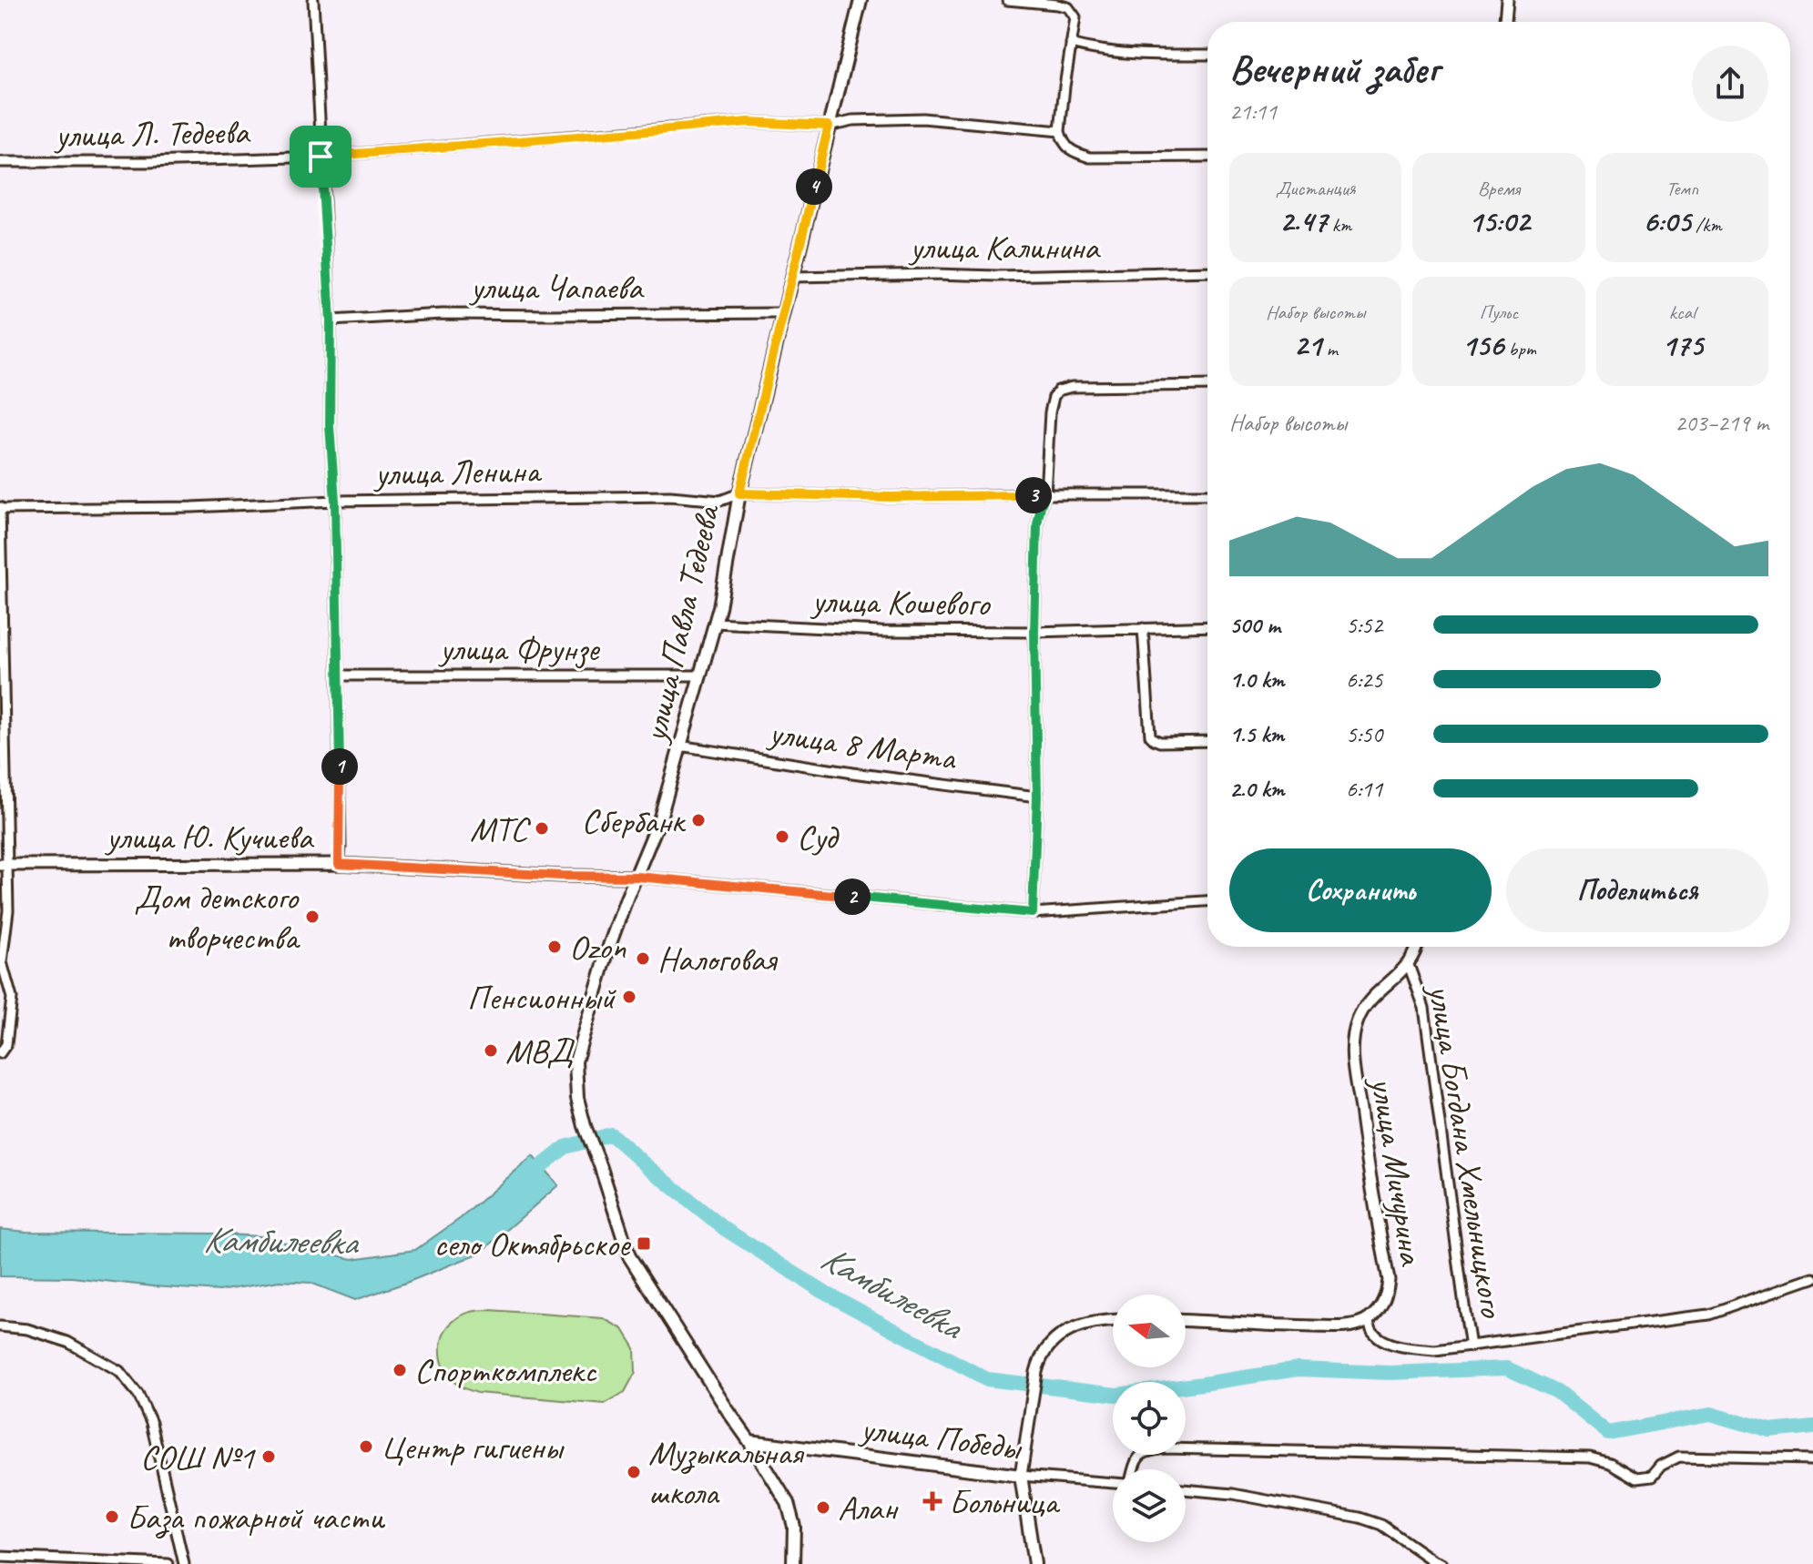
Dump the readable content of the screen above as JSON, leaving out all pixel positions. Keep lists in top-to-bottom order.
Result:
{
  "streets": {
    "main road": ["улица Павла Тедеева", "улица Победы"],
    "street": [
      "улица Л. Тедеева",
      "улица Калинина",
      "улица Чапаева",
      "улица Ленина",
      "улица Кошевого",
      "улица Фрунзе",
      "улица 8 Марта",
      "улица Ю. Кучиева",
      "улица Богдана Хмельницкого",
      "улица Мичурина"
    ]
  },
  "crossings": [
    ["улица Л. Тедеева", "улица Павла Тедеева"],
    ["улица Калинина", "улица Павла Тедеева"],
    ["улица Чапаева", "улица Павла Тедеева"],
    ["улица Ленина", "улица Павла Тедеева"],
    ["улица Кошевого", "улица Павла Тедеева"],
    ["улица Павла Тедеева", "улица Фрунзе"],
    ["улица Павла Тедеева", "улица 8 Марта"],
    ["улица Павла Тедеева", "улица Ю. Кучиева"],
    ["улица Павла Тедеева", "улица Победы"],
    ["улица Богдана Хмельницкого", "улица Мичурина"]
  ],
  "water": ["Камбилеевка"],
  "places": {
    "other": [
      "Сбербанк",
      "МТС",
      "Суд",
      "Дом детского творчества",
      "Ozon",
      "Налоговая",
      "Пенсионный",
      "МВД",
      "Спорткомплекс",
      "Центр гигиены",
      "СОШ №1",
      "Музыкальная школа",
      "Алан",
      "База пожарной части"
    ],
    "transit": ["село Октябрьское"],
    "health": ["Больница"]
  },
  "north": "left",
  "page": {
    "heading": ["Вечерний забег", "21:11"],
    "stats": [
      ["Дистанция", "2.47 km"],
      ["Время", "15:02"],
      ["Темп", "6:05 /km"],
      ["Набор высоты", "21 m"],
      ["Пульс", "156 bpm"],
      ["kcal", "175"]
    ],
    "pins": [
      "4",
      "3",
      "1",
      "2"
    ],
    "chart": ["Набор высоты", "203–219 m"],
    "list": [
      {
        "name": "500 m",
        "note": "5:52"
      },
      {
        "name": "1.0 km",
        "note": "6:25"
      },
      {
        "name": "1.5 km",
        "note": "5:50"
      },
      {
        "name": "2.0 km",
        "note": "6:11"
      }
    ],
    "buttons": ["Сохранить", "Поделиться"]
  }
}
